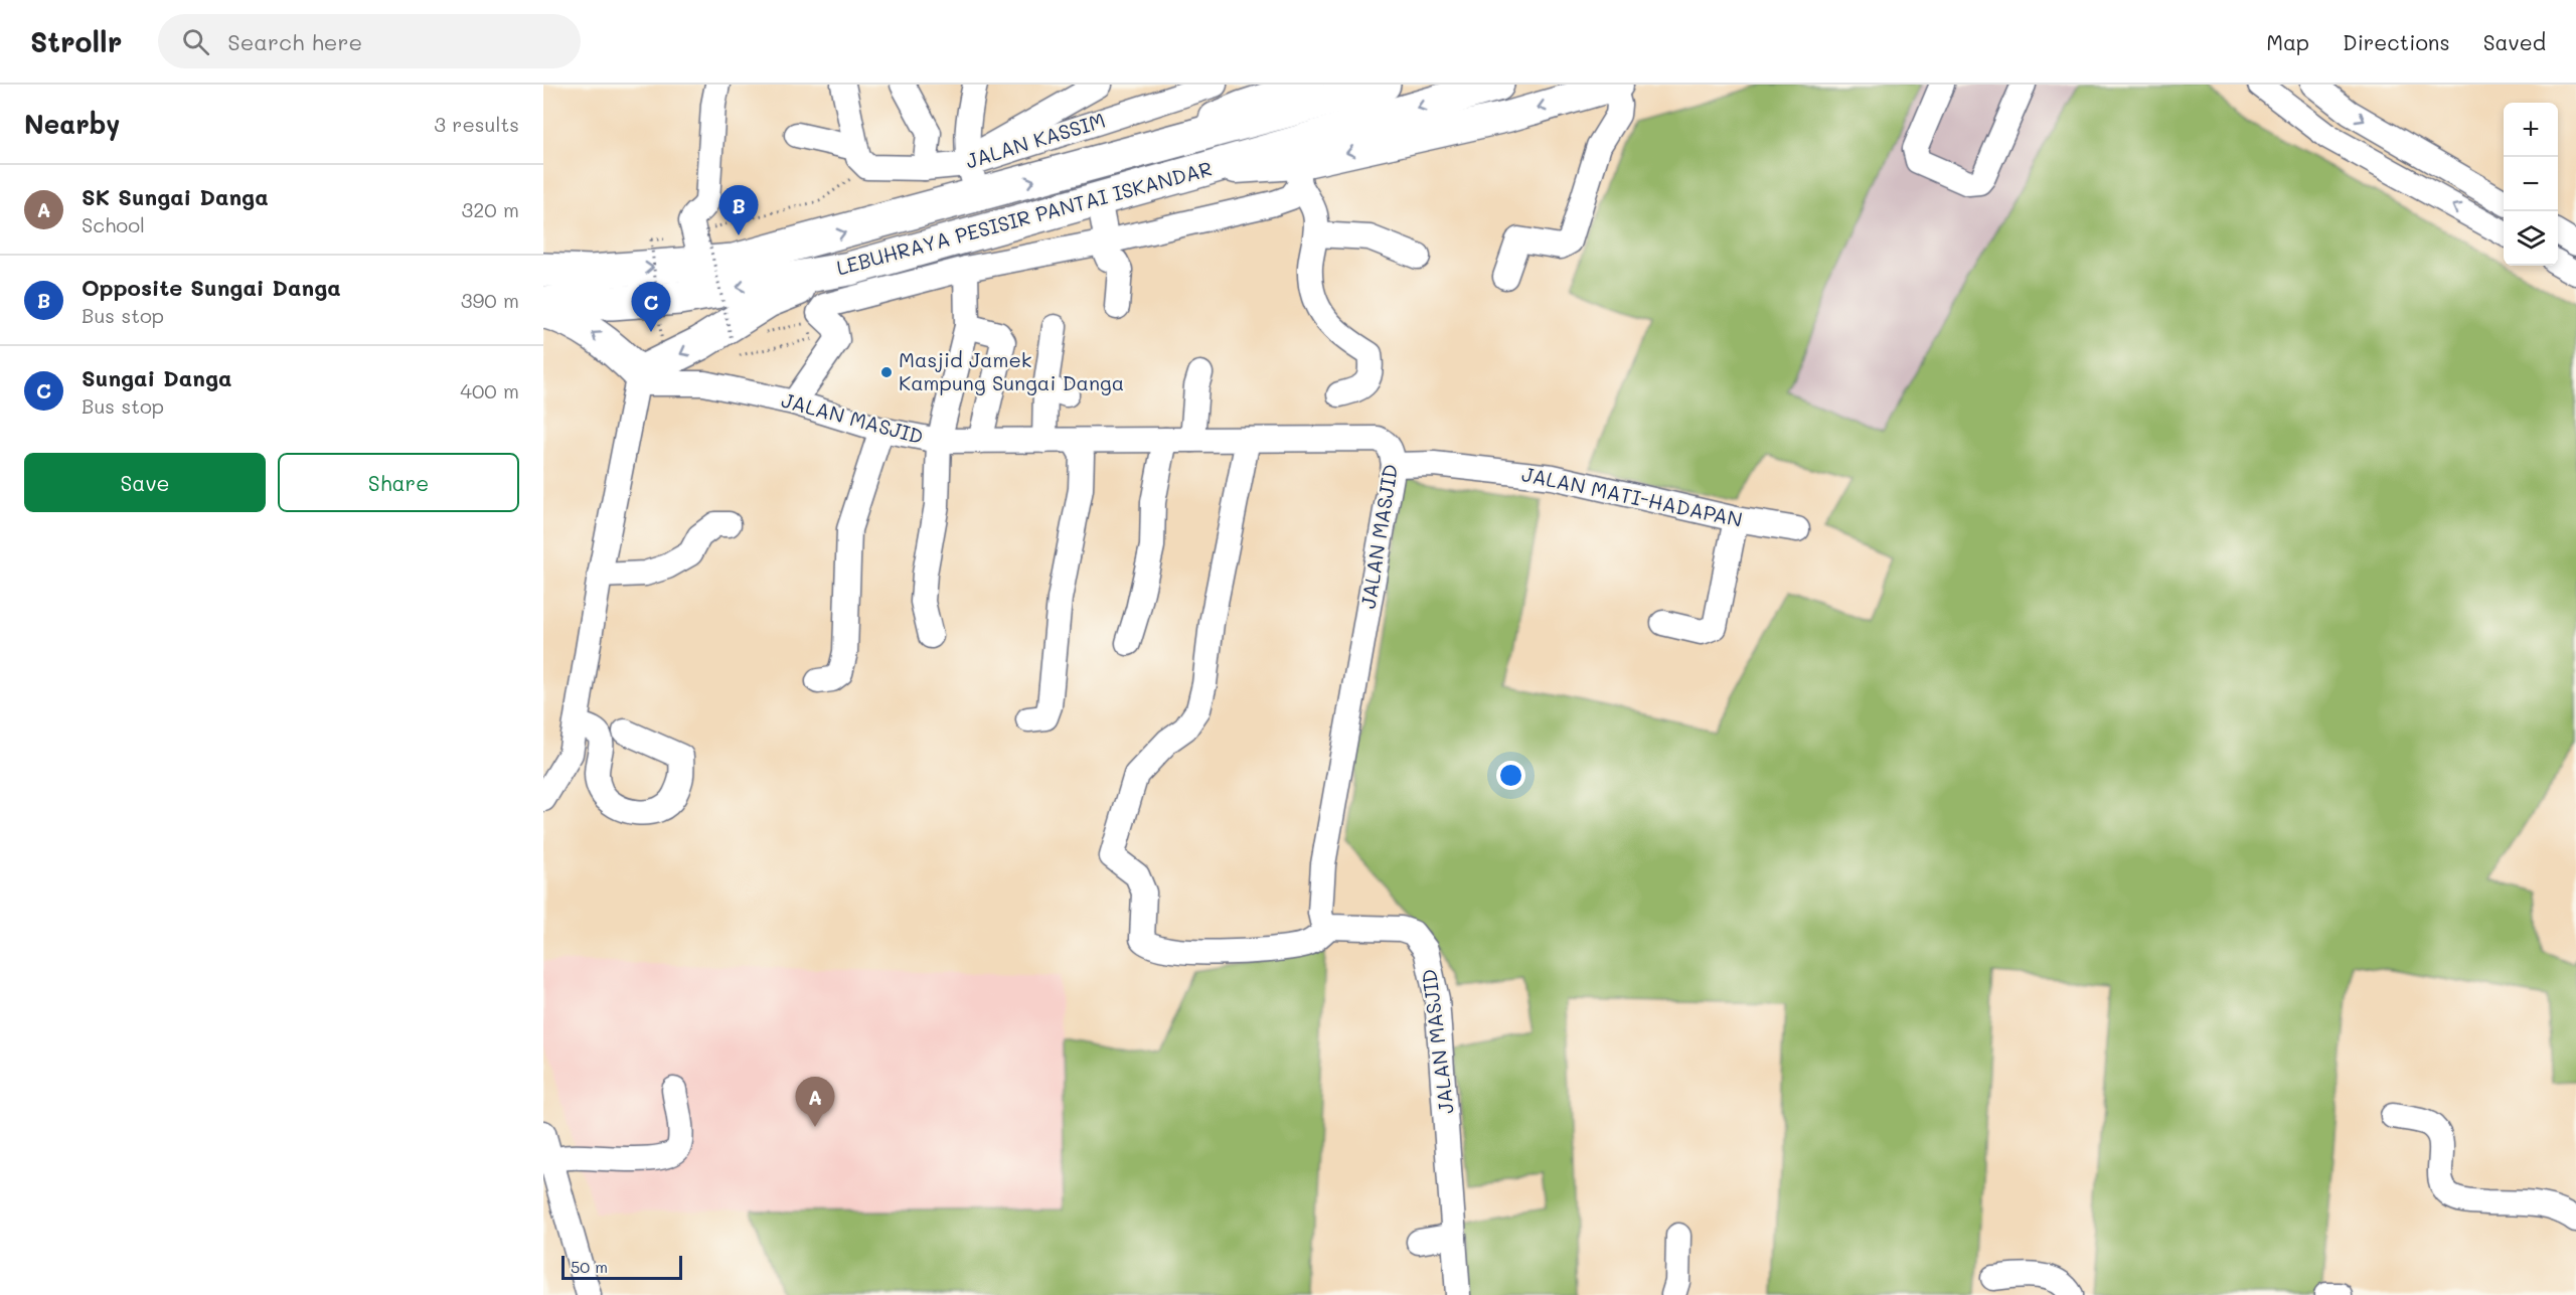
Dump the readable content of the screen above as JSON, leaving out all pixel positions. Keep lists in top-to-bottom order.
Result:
{
  "streets": {
    "highway": ["LEBUHRAYA PESISIR PANTAI ISKANDAR"],
    "street": ["JALAN KASSIM", "JALAN MASJID", "JALAN MATI-HADAPAN"]
  },
  "crossings": [
    ["JALAN MASJID", "JALAN MATI-HADAPAN"]
  ],
  "places": ["Masjid Jamek Kampung Sungai Danga"],
  "scale_bar": "50 m",
  "page": {
    "header": "Strollr",
    "search": "Search here",
    "nav": ["Map", "Directions", "Saved"],
    "heading": ["Nearby", "3 results"],
    "map_buttons": ["+", "−"],
    "list": [
      {
        "mark": "A",
        "name": "SK Sungai Danga",
        "note": "School",
        "value": "320 m"
      },
      {
        "mark": "B",
        "name": "Opposite Sungai Danga",
        "note": "Bus stop",
        "value": "390 m"
      },
      {
        "mark": "C",
        "name": "Sungai Danga",
        "note": "Bus stop",
        "value": "400 m"
      }
    ],
    "pins": ["B", "C", "A"],
    "buttons": ["Save", "Share"],
    "scale": "50 m"
  }
}
